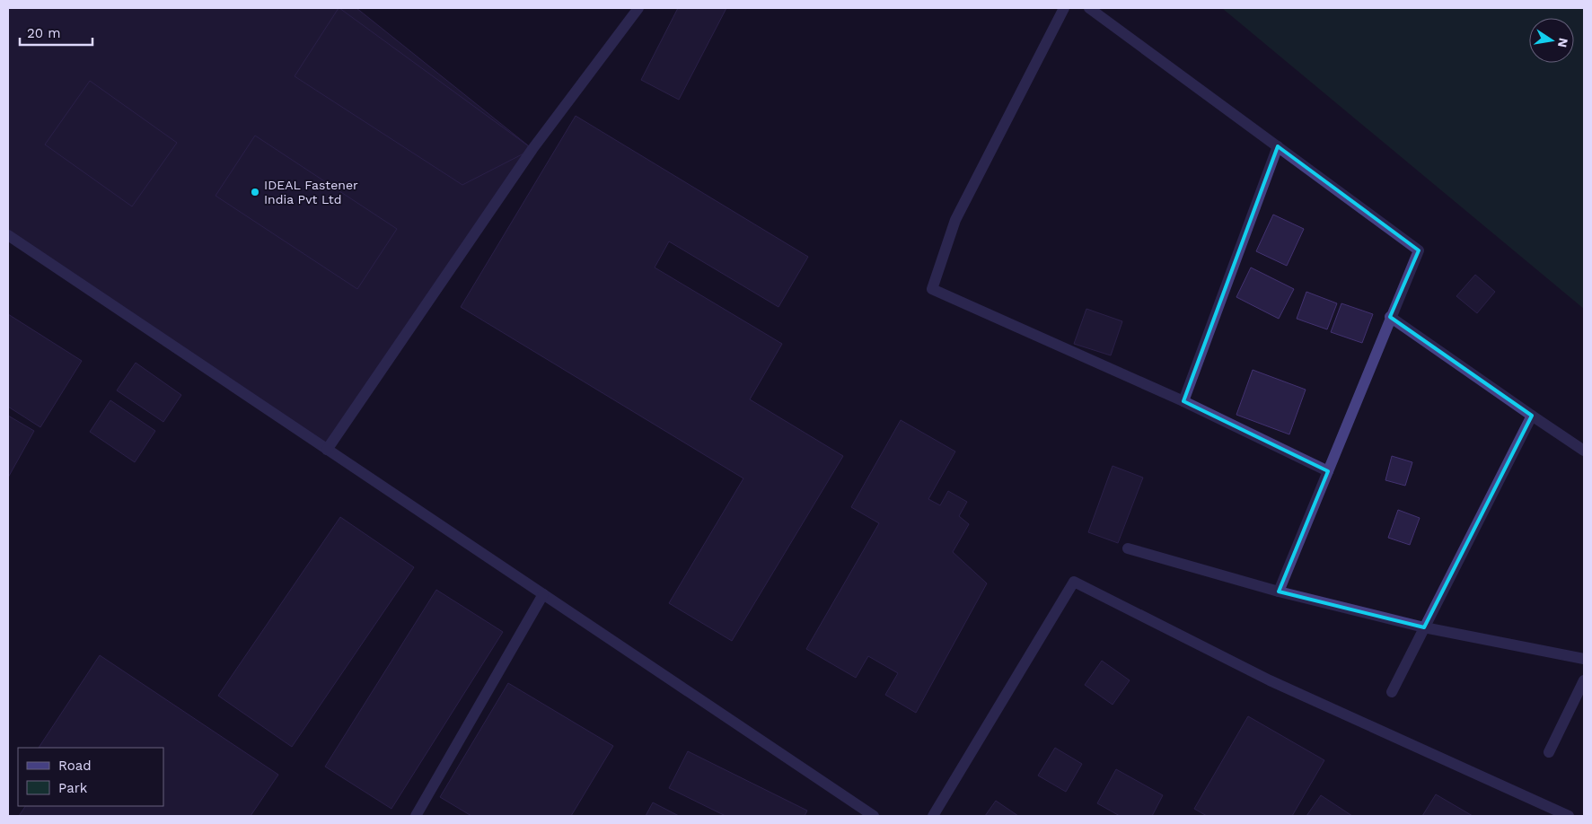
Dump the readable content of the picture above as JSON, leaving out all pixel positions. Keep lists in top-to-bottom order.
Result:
{
  "places": ["IDEAL Fastener India Pvt Ltd"],
  "legend": ["Road", "Park"],
  "scale_bar": "20 m",
  "north": "right"
}
